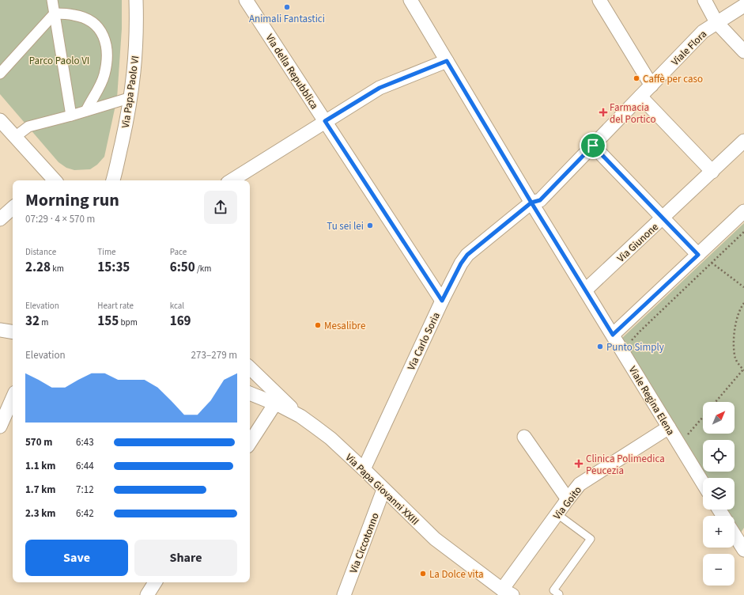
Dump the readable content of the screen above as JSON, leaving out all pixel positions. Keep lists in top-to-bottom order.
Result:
{
  "streets": {
    "street": [
      "Viale Flora",
      "Via della Repubblica",
      "Via Papa Paolo VI",
      "Via Giunone",
      "Via Carlo Soria",
      "Viale Regina Elena",
      "Via Papa Giovanni XXIII",
      "Via Goito",
      "Via Ciccotonno"
    ]
  },
  "crossings": [
    ["Viale Flora", "Via Carlo Soria"],
    ["Viale Flora", "Viale Regina Elena"],
    ["Via della Repubblica", "Via Carlo Soria"],
    ["Via Giunone", "Viale Regina Elena"],
    ["Via Carlo Soria", "Viale Regina Elena"],
    ["Via Carlo Soria", "Via Papa Giovanni XXIII"],
    ["Viale Regina Elena", "Via Goito"],
    ["Via Papa Giovanni XXIII", "Via Goito"],
    ["Via Papa Giovanni XXIII", "Via Ciccotonno"]
  ],
  "parks": ["Parco Paolo VI"],
  "places": {
    "other": [
      "Animali Fantastici",
      "Caffè per caso",
      "Tu sei lei",
      "Mesalibre",
      "Punto Simply",
      "La Dolce vita"
    ],
    "health": ["Farmacia del Portico", "Clinica Polimedica Peucezia"]
  },
  "north": "top right",
  "page": {
    "heading": ["Morning run", "07:29 · 4 × 570 m"],
    "stats": [
      ["Distance", "2.28 km"],
      ["Time", "15:35"],
      ["Pace", "6:50 /km"],
      ["Elevation", "32 m"],
      ["Heart rate", "155 bpm"],
      ["kcal", "169"]
    ],
    "chart": ["Elevation", "273–279 m"],
    "map_buttons": ["+", "−"],
    "list": [
      {
        "name": "570 m",
        "note": "6:43"
      },
      {
        "name": "1.1 km",
        "note": "6:44"
      },
      {
        "name": "1.7 km",
        "note": "7:12"
      },
      {
        "name": "2.3 km",
        "note": "6:42"
      }
    ],
    "buttons": ["Save", "Share"]
  }
}
